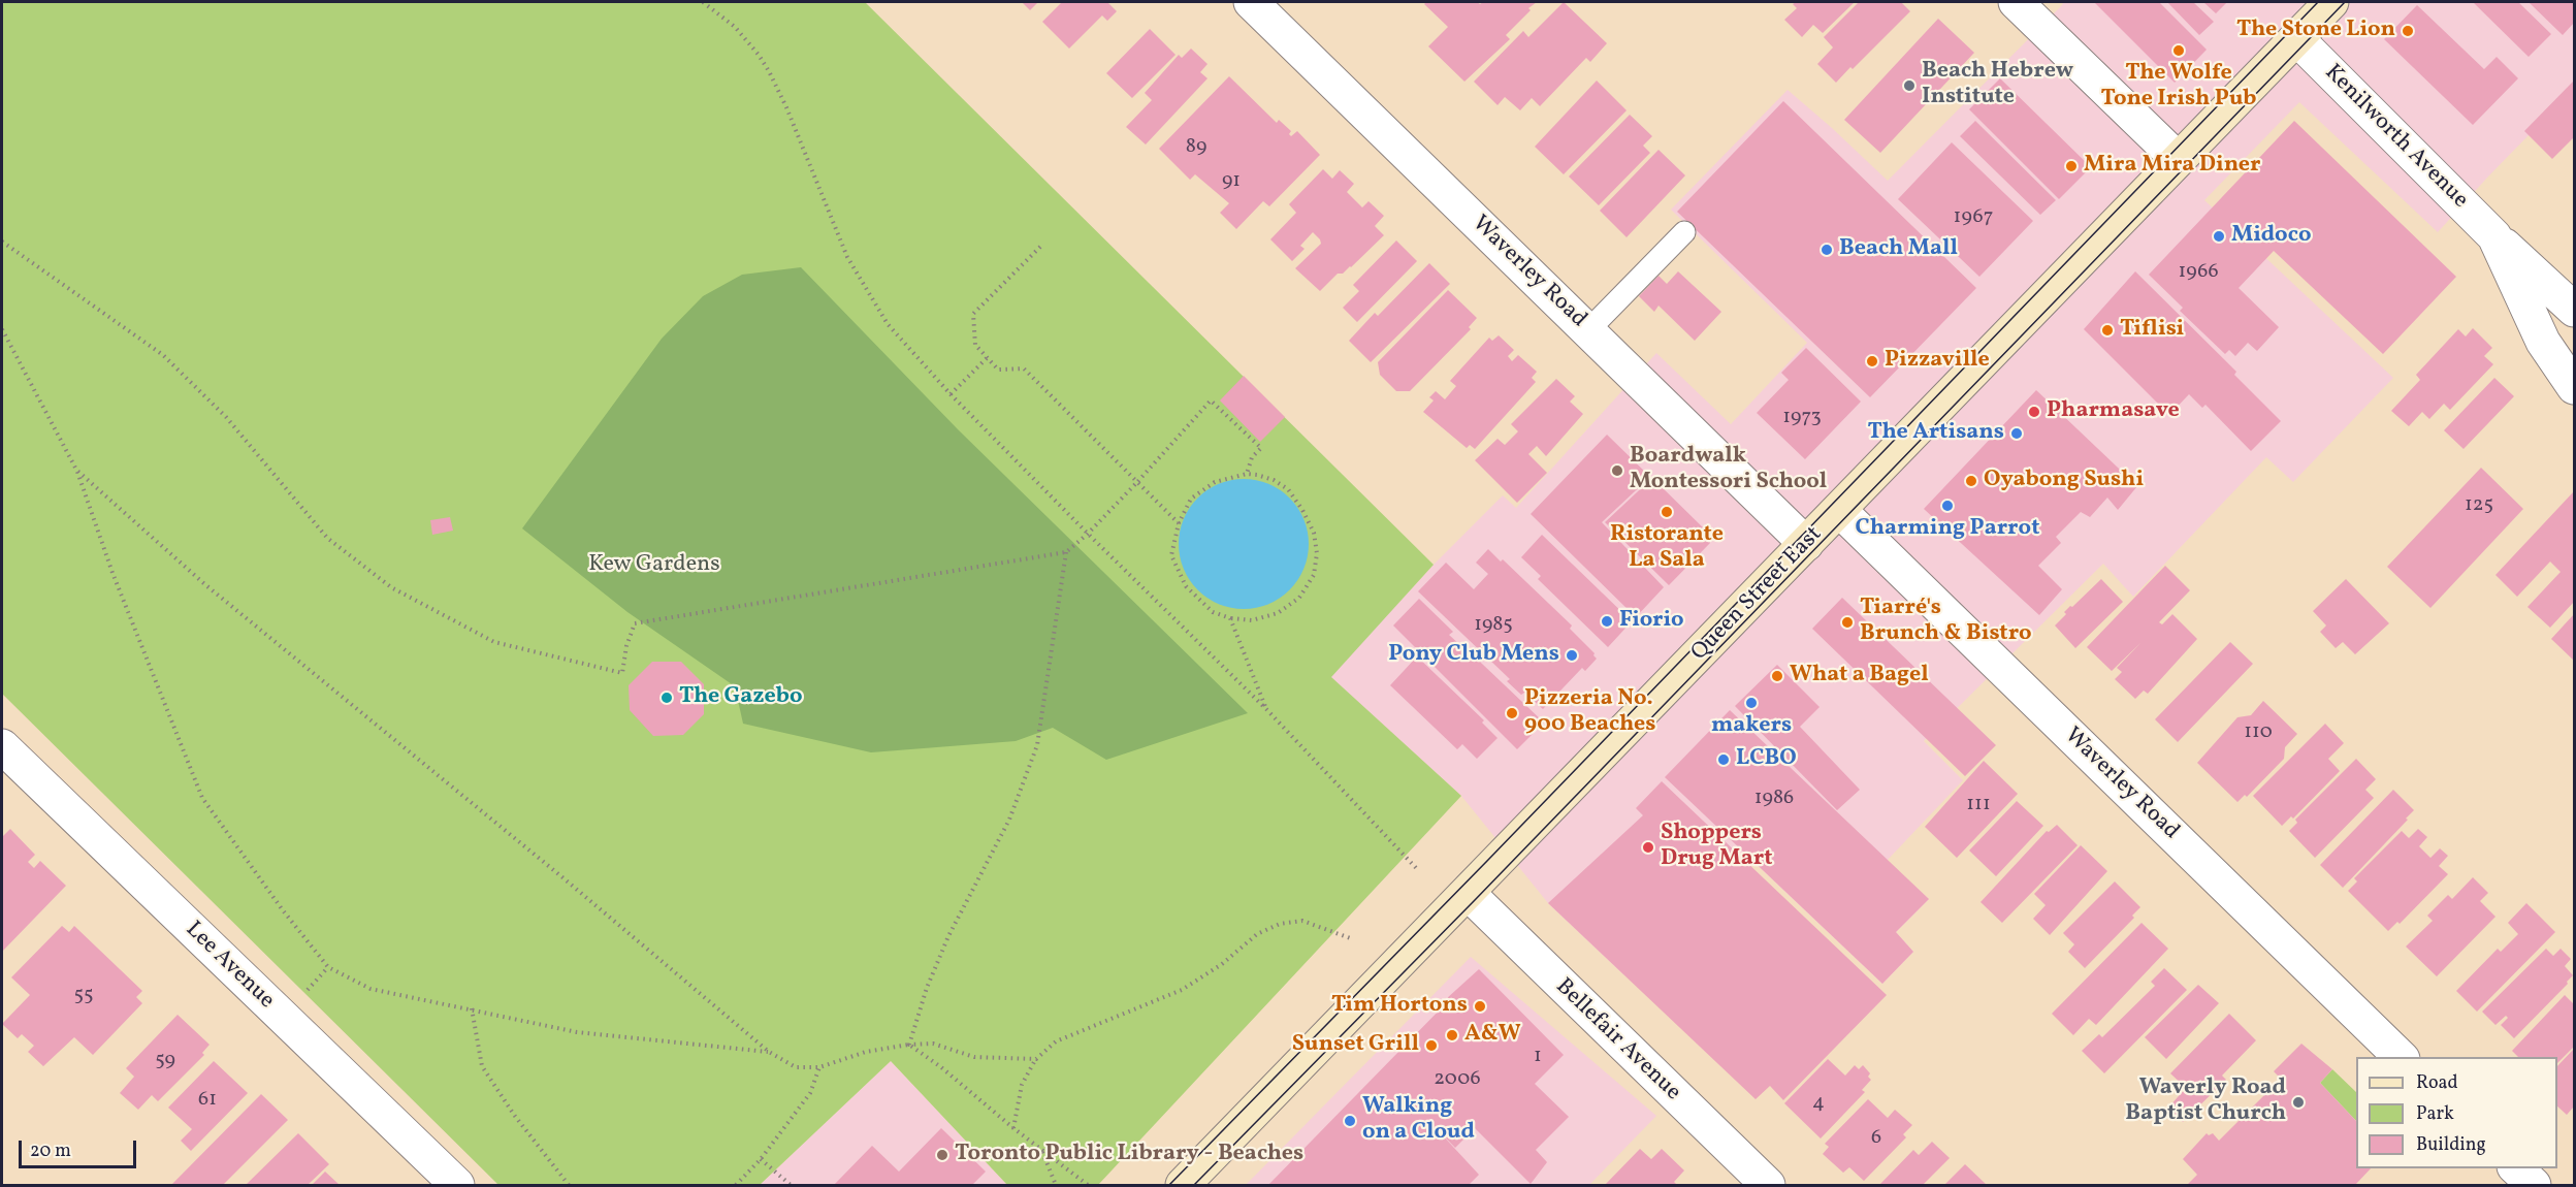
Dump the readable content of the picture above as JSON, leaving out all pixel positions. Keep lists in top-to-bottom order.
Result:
{
  "streets": {
    "main road": ["Queen Street East"],
    "street": [
      "Kenilworth Avenue",
      "Waverley Road",
      "Lee Avenue",
      "Bellefair Avenue"
    ]
  },
  "crossings": [
    ["Kenilworth Avenue", "Queen Street East"],
    ["Waverley Road", "Queen Street East"],
    ["Queen Street East", "Bellefair Avenue"]
  ],
  "parks": ["Kew Gardens"],
  "places": [
    "The Stone Lion",
    "The Wolfe Tone Irish Pub",
    "Beach Hebrew Institute",
    "Mira Mira Diner",
    "Midoco",
    "Beach Mall",
    "Tiflisi",
    "Pizzaville",
    "Pharmasave",
    "The Artisans",
    "Boardwalk Montessori School",
    "Oyabong Sushi",
    "Charming Parrot",
    "Ristorante La Sala",
    "Fiorio",
    "Tiarré's Brunch & Bistro",
    "Pony Club Mens",
    "What a Bagel",
    "The Gazebo",
    "makers",
    "Pizzeria No. 900 Beaches",
    "LCBO",
    "Shoppers Drug Mart",
    "Tim Hortons",
    "A&W",
    "Sunset Grill",
    "Waverly Road Baptist Church",
    "Walking on a Cloud",
    "Toronto Public Library - Beaches"
  ],
  "house_numbers": [
    "89",
    "91",
    "1967",
    "1966",
    "1973",
    "125",
    "1985",
    "110",
    "1986",
    "111",
    "55",
    "1",
    "59",
    "2006",
    "61",
    "4",
    "6"
  ],
  "legend": ["Road", "Park", "Building"],
  "scale_bar": "20 m"
}
